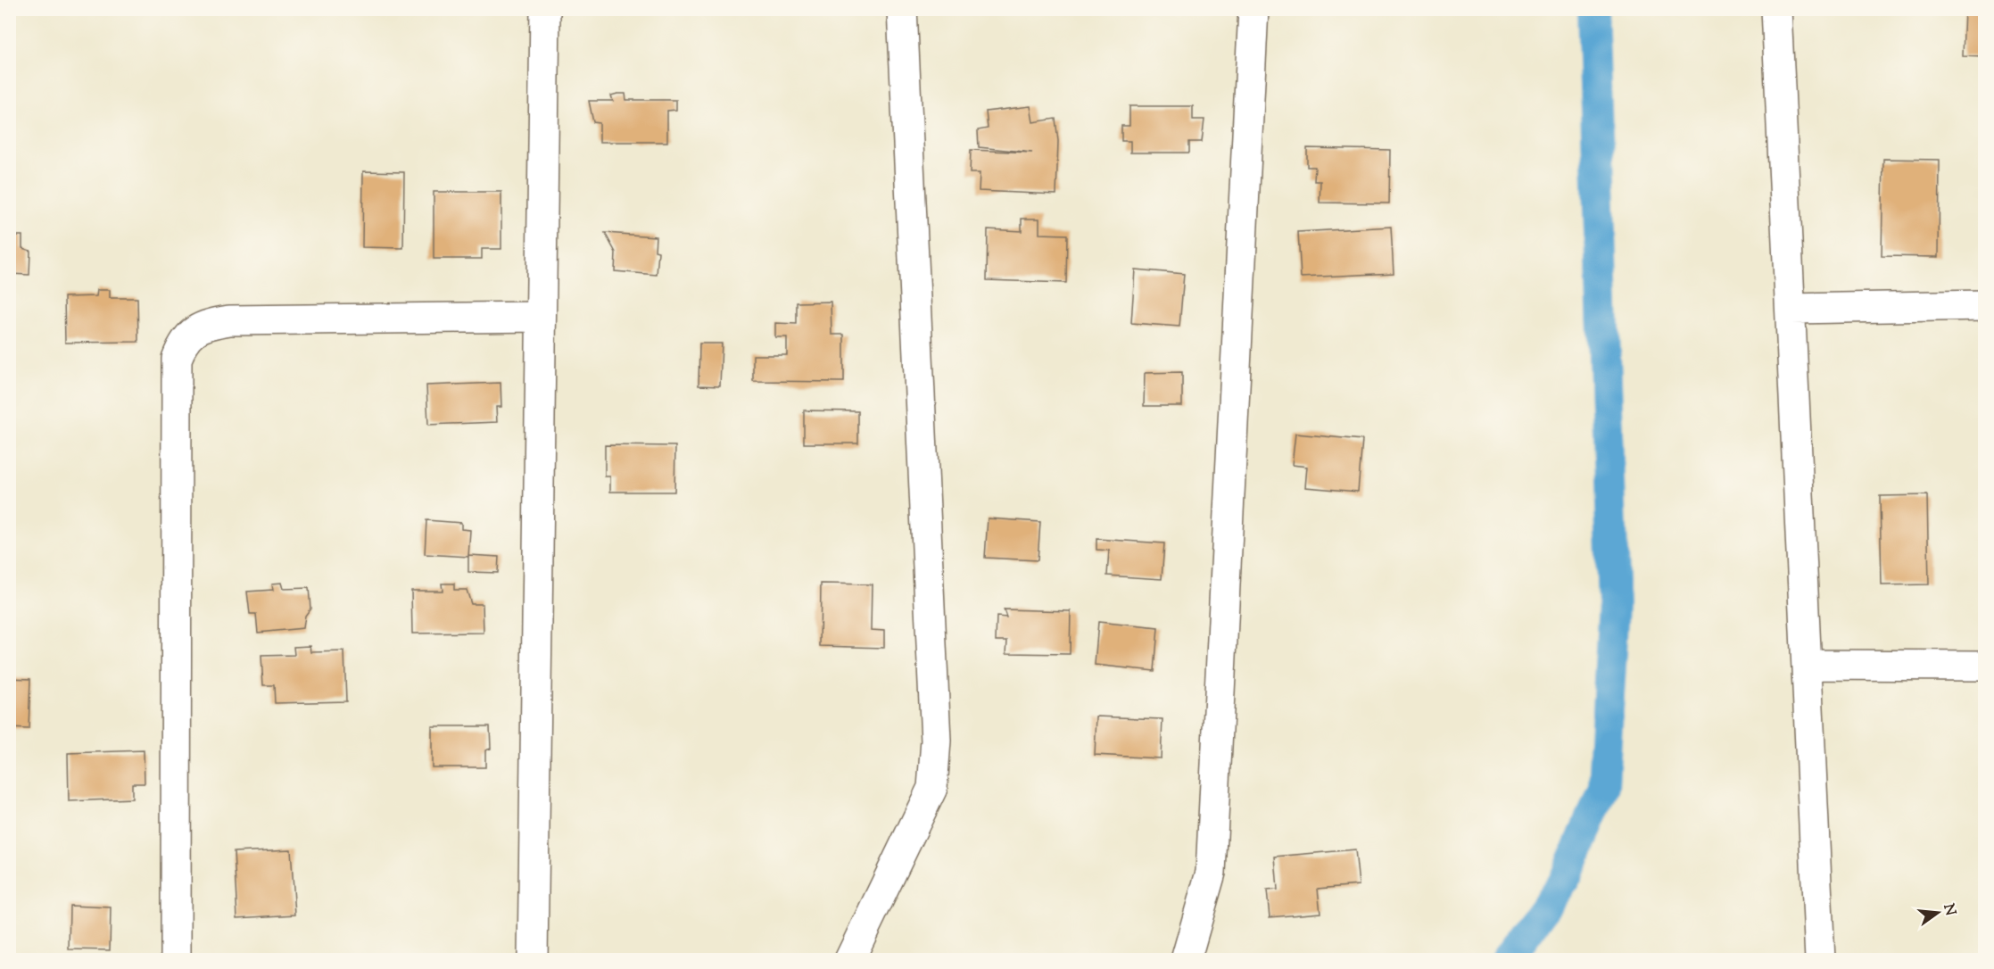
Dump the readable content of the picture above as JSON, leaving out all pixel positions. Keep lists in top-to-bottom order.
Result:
{
  "north": "right"
}
